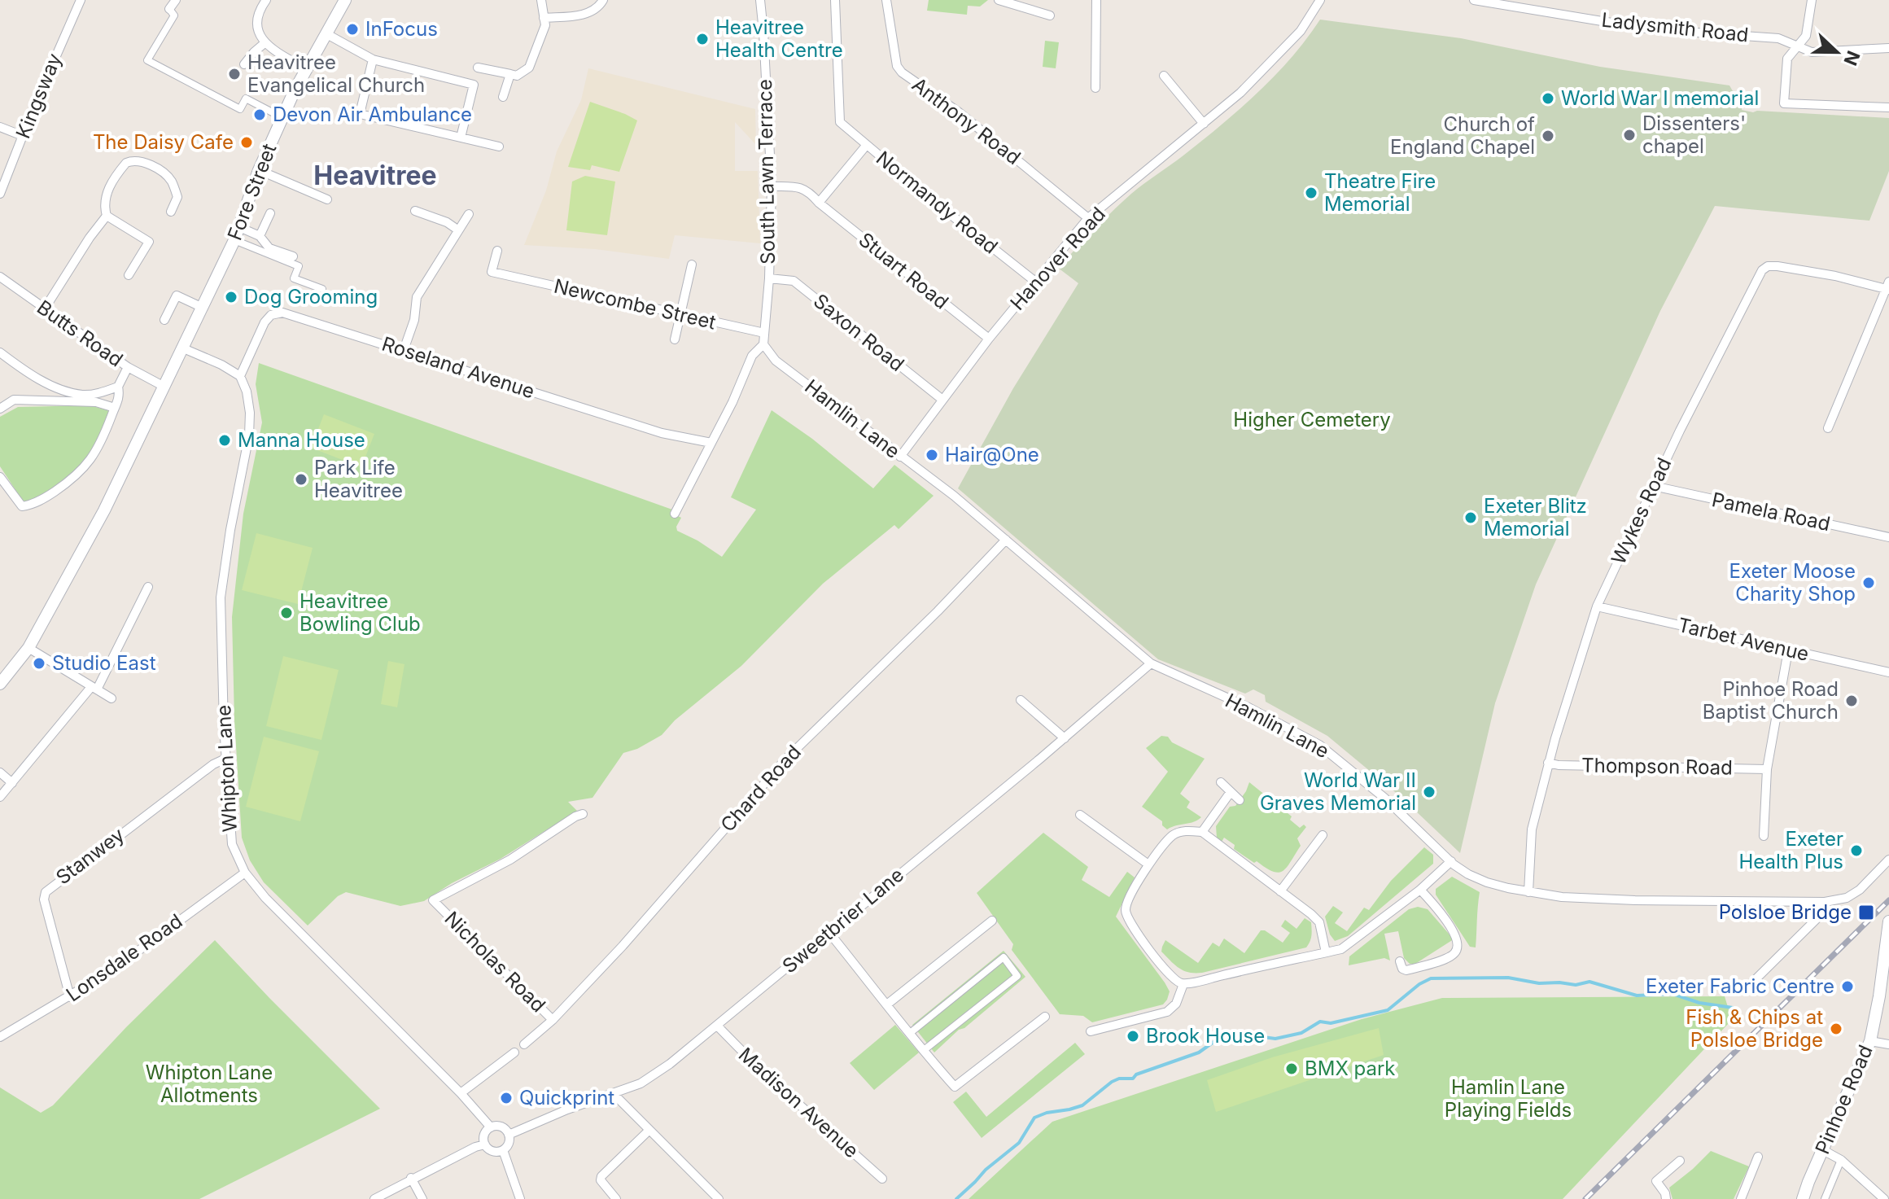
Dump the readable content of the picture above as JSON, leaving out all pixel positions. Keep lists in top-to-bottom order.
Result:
{
  "streets": {
    "main road": ["Fore Street", "Pinhoe Road"],
    "street": [
      "Ladysmith Road",
      "Kingsway",
      "Anthony Road",
      "South Lawn Terrace",
      "Normandy Road",
      "Hanover Road",
      "Stuart Road",
      "Newcombe Street",
      "Saxon Road",
      "Butts Road",
      "Roseland Avenue",
      "Hamlin Lane",
      "Wykes Road",
      "Pamela Road",
      "Tarbet Avenue",
      "Thompson Road",
      "Whipton Lane",
      "Chard Road",
      "Stanwey",
      "Sweetbrier Lane",
      "Lonsdale Road",
      "Nicholas Road",
      "Madison Avenue"
    ]
  },
  "crossings": [
    ["Anthony Road", "Hanover Road"],
    ["South Lawn Terrace", "Stuart Road"],
    ["South Lawn Terrace", "Newcombe Street"],
    ["South Lawn Terrace", "Saxon Road"],
    ["South Lawn Terrace", "Hamlin Lane"],
    ["Fore Street", "Butts Road"],
    ["Normandy Road", "Hanover Road"],
    ["Hanover Road", "Stuart Road"],
    ["Hanover Road", "Saxon Road"],
    ["Hanover Road", "Hamlin Lane"],
    ["Roseland Avenue", "Whipton Lane"],
    ["Hamlin Lane", "Wykes Road"],
    ["Hamlin Lane", "Chard Road"],
    ["Hamlin Lane", "Sweetbrier Lane"],
    ["Wykes Road", "Pamela Road"],
    ["Wykes Road", "Tarbet Avenue"],
    ["Wykes Road", "Thompson Road"],
    ["Whipton Lane", "Stanwey"],
    ["Whipton Lane", "Sweetbrier Lane"],
    ["Whipton Lane", "Lonsdale Road"],
    ["Chard Road", "Nicholas Road"],
    ["Stanwey", "Lonsdale Road"],
    ["Sweetbrier Lane", "Madison Avenue"]
  ],
  "districts": ["Heavitree"],
  "parks": ["Higher Cemetery", "Whipton Lane Allotments", "Hamlin Lane Playing Fields"],
  "places": {
    "other": [
      "InFocus",
      "Heavitree Health Centre",
      "Heavitree Evangelical Church",
      "World War I memorial",
      "Devon Air Ambulance",
      "Dissenters' chapel",
      "Church of England Chapel",
      "The Daisy Cafe",
      "Theatre Fire Memorial",
      "Dog Grooming",
      "Manna House",
      "Hair@One",
      "Park Life Heavitree",
      "Exeter Blitz Memorial",
      "Exeter Moose Charity Shop",
      "Heavitree Bowling Club",
      "Studio East",
      "Pinhoe Road Baptist Church",
      "World War II Graves Memorial",
      "Exeter Health Plus",
      "Exeter Fabric Centre",
      "Fish & Chips at Polsloe Bridge",
      "Brook House",
      "BMX park",
      "Quickprint"
    ],
    "transit": ["Polsloe Bridge"]
  },
  "north": "right"
}
